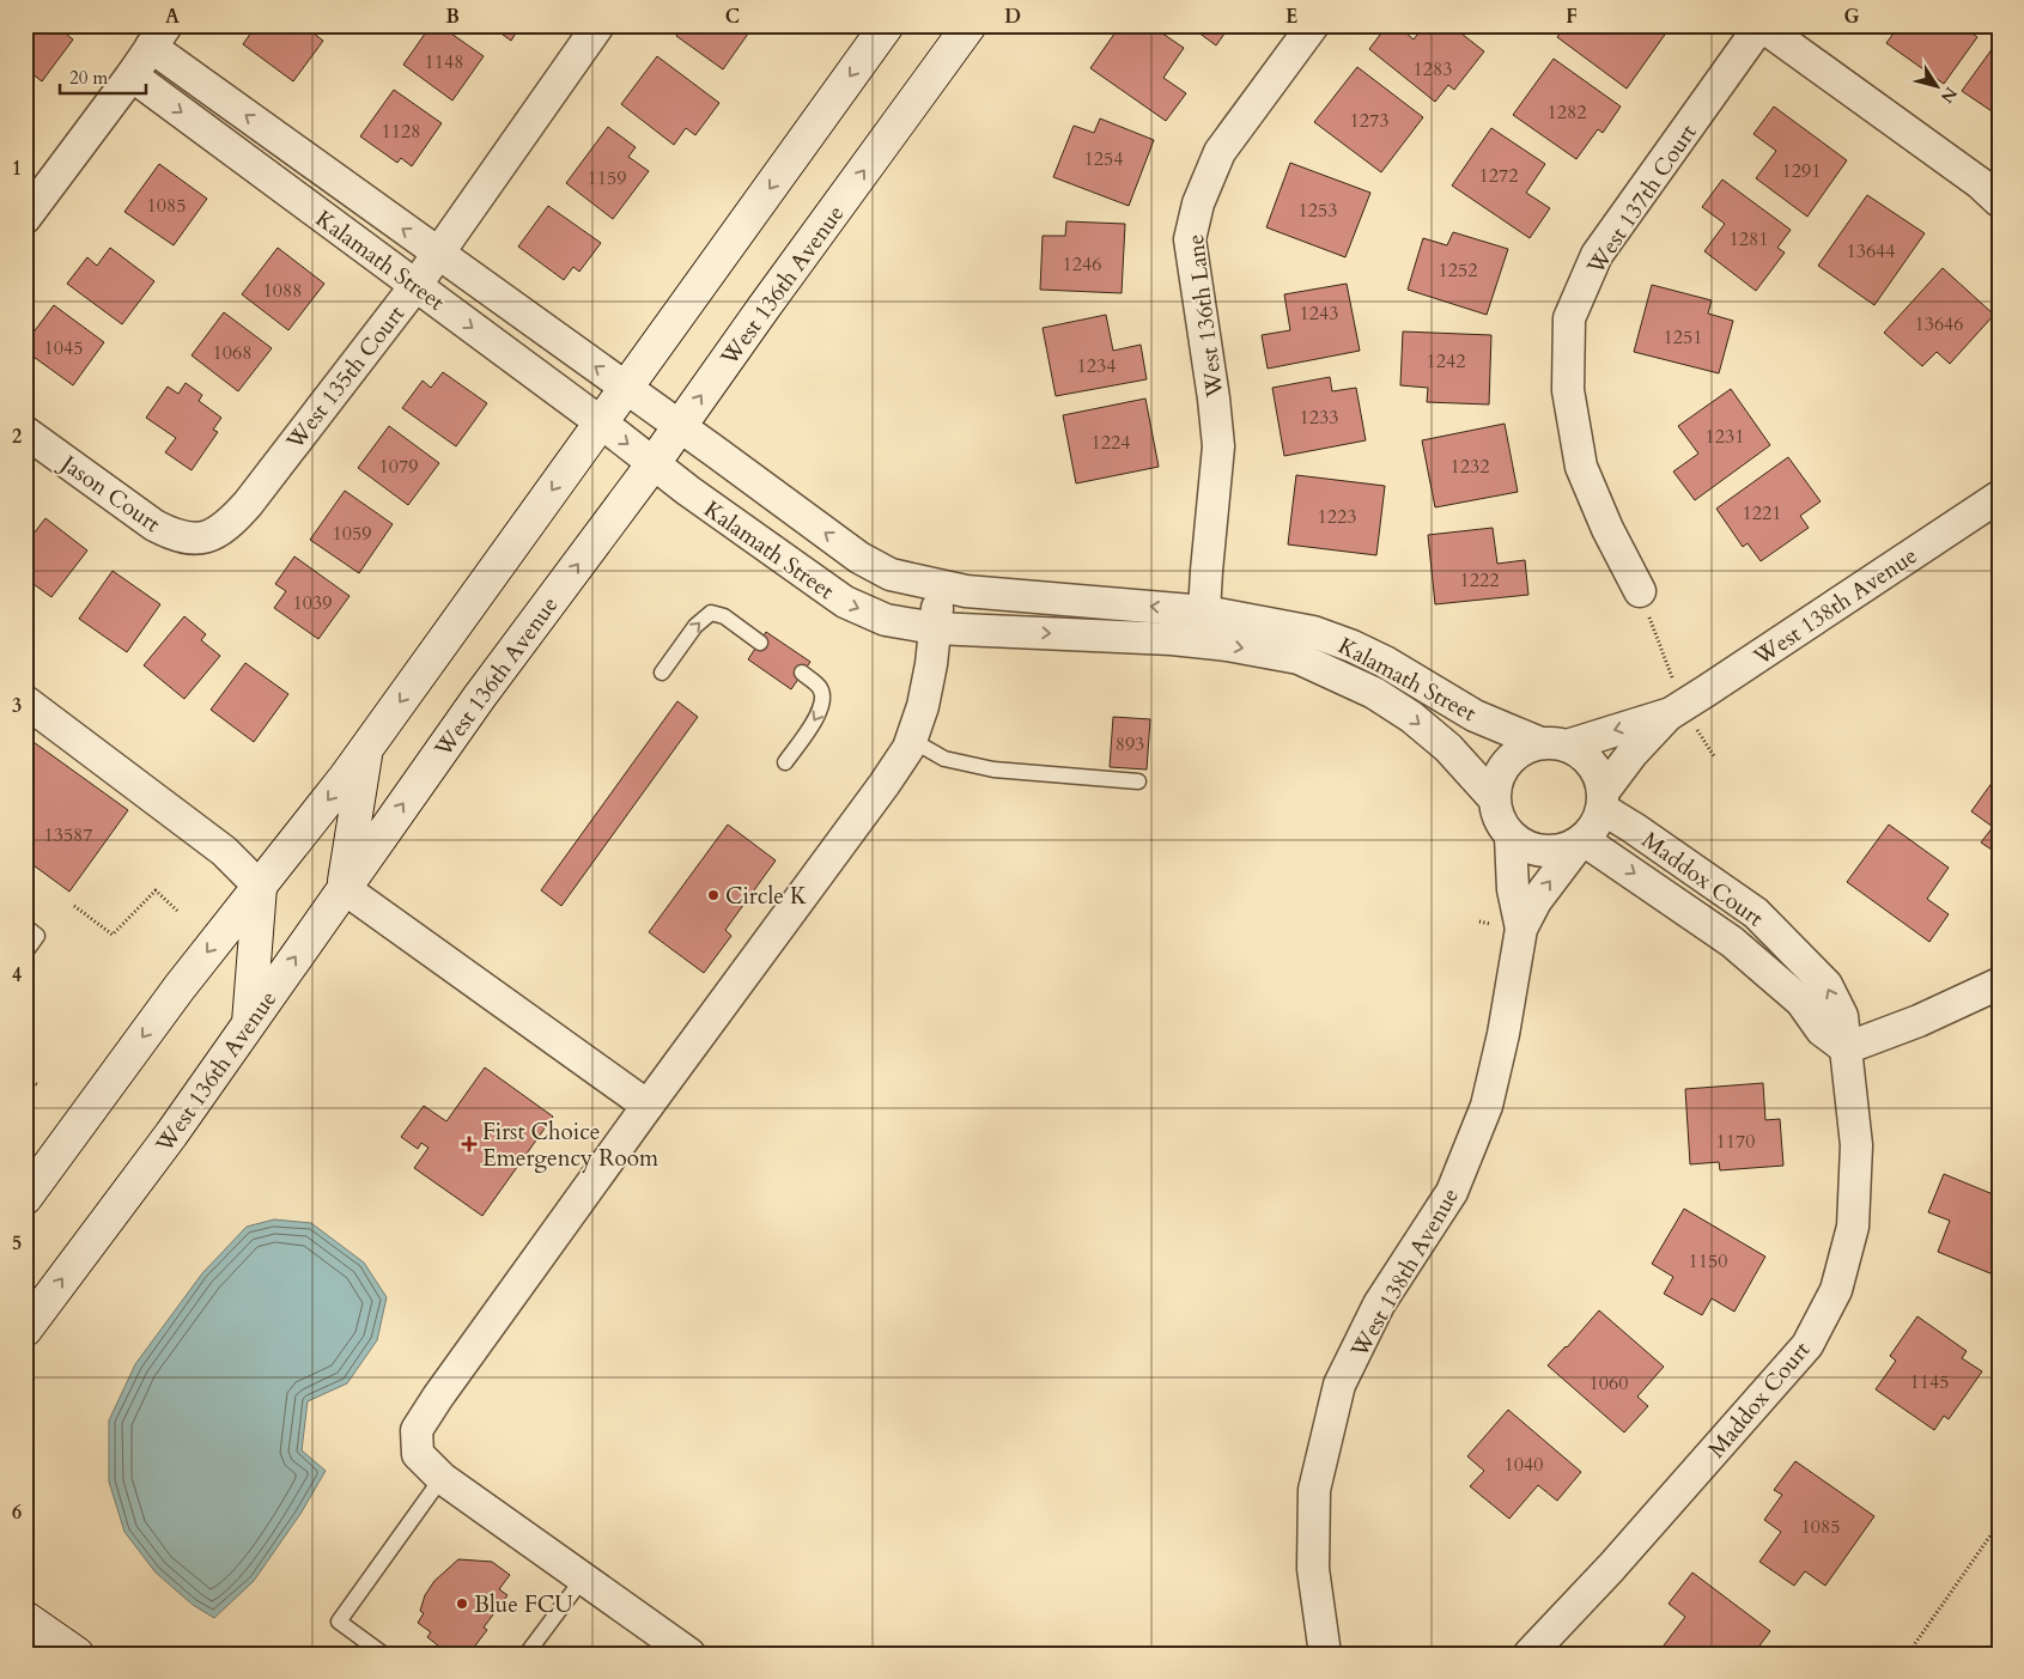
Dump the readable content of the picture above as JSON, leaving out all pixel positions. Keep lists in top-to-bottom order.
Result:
{
  "streets": {
    "main road": ["West 136th Avenue"],
    "street": [
      "West 137th Court",
      "Kalamath Street",
      "West 136th Lane",
      "West 135th Court",
      "Jason Court",
      "West 138th Avenue",
      "Maddox Court"
    ]
  },
  "crossings": [
    ["Kalamath Street", "West 136th Avenue"],
    ["Kalamath Street", "West 136th Lane"],
    ["Kalamath Street", "West 135th Court"],
    ["Kalamath Street", "West 138th Avenue"],
    ["Kalamath Street", "Maddox Court"],
    ["West 135th Court", "Jason Court"],
    ["West 138th Avenue", "Maddox Court"]
  ],
  "places": {
    "other": ["Circle K", "Blue FCU"],
    "health": ["First Choice Emergency Room"]
  },
  "house_numbers": [
    "1148",
    "1283",
    "1282",
    "1273",
    "1128",
    "1254",
    "1291",
    "1272",
    "1159",
    "1085",
    "1253",
    "1281",
    "13644",
    "1246",
    "1252",
    "1088",
    "1243",
    "13646",
    "1251",
    "1045",
    "1068",
    "1242",
    "1234",
    "1233",
    "1231",
    "1224",
    "1079",
    "1232",
    "1221",
    "1223",
    "1059",
    "1222",
    "1039",
    "893",
    "13587",
    "1170",
    "1150",
    "1145",
    "1060",
    "1040",
    "1085"
  ],
  "scale_bar": "20 m",
  "north": "bottom right",
  "grid": {
    "columns": [
      "A",
      "B",
      "C",
      "D",
      "E",
      "F",
      "G"
    ],
    "rows": [
      "1",
      "2",
      "3",
      "4",
      "5",
      "6"
    ]
  }
}
